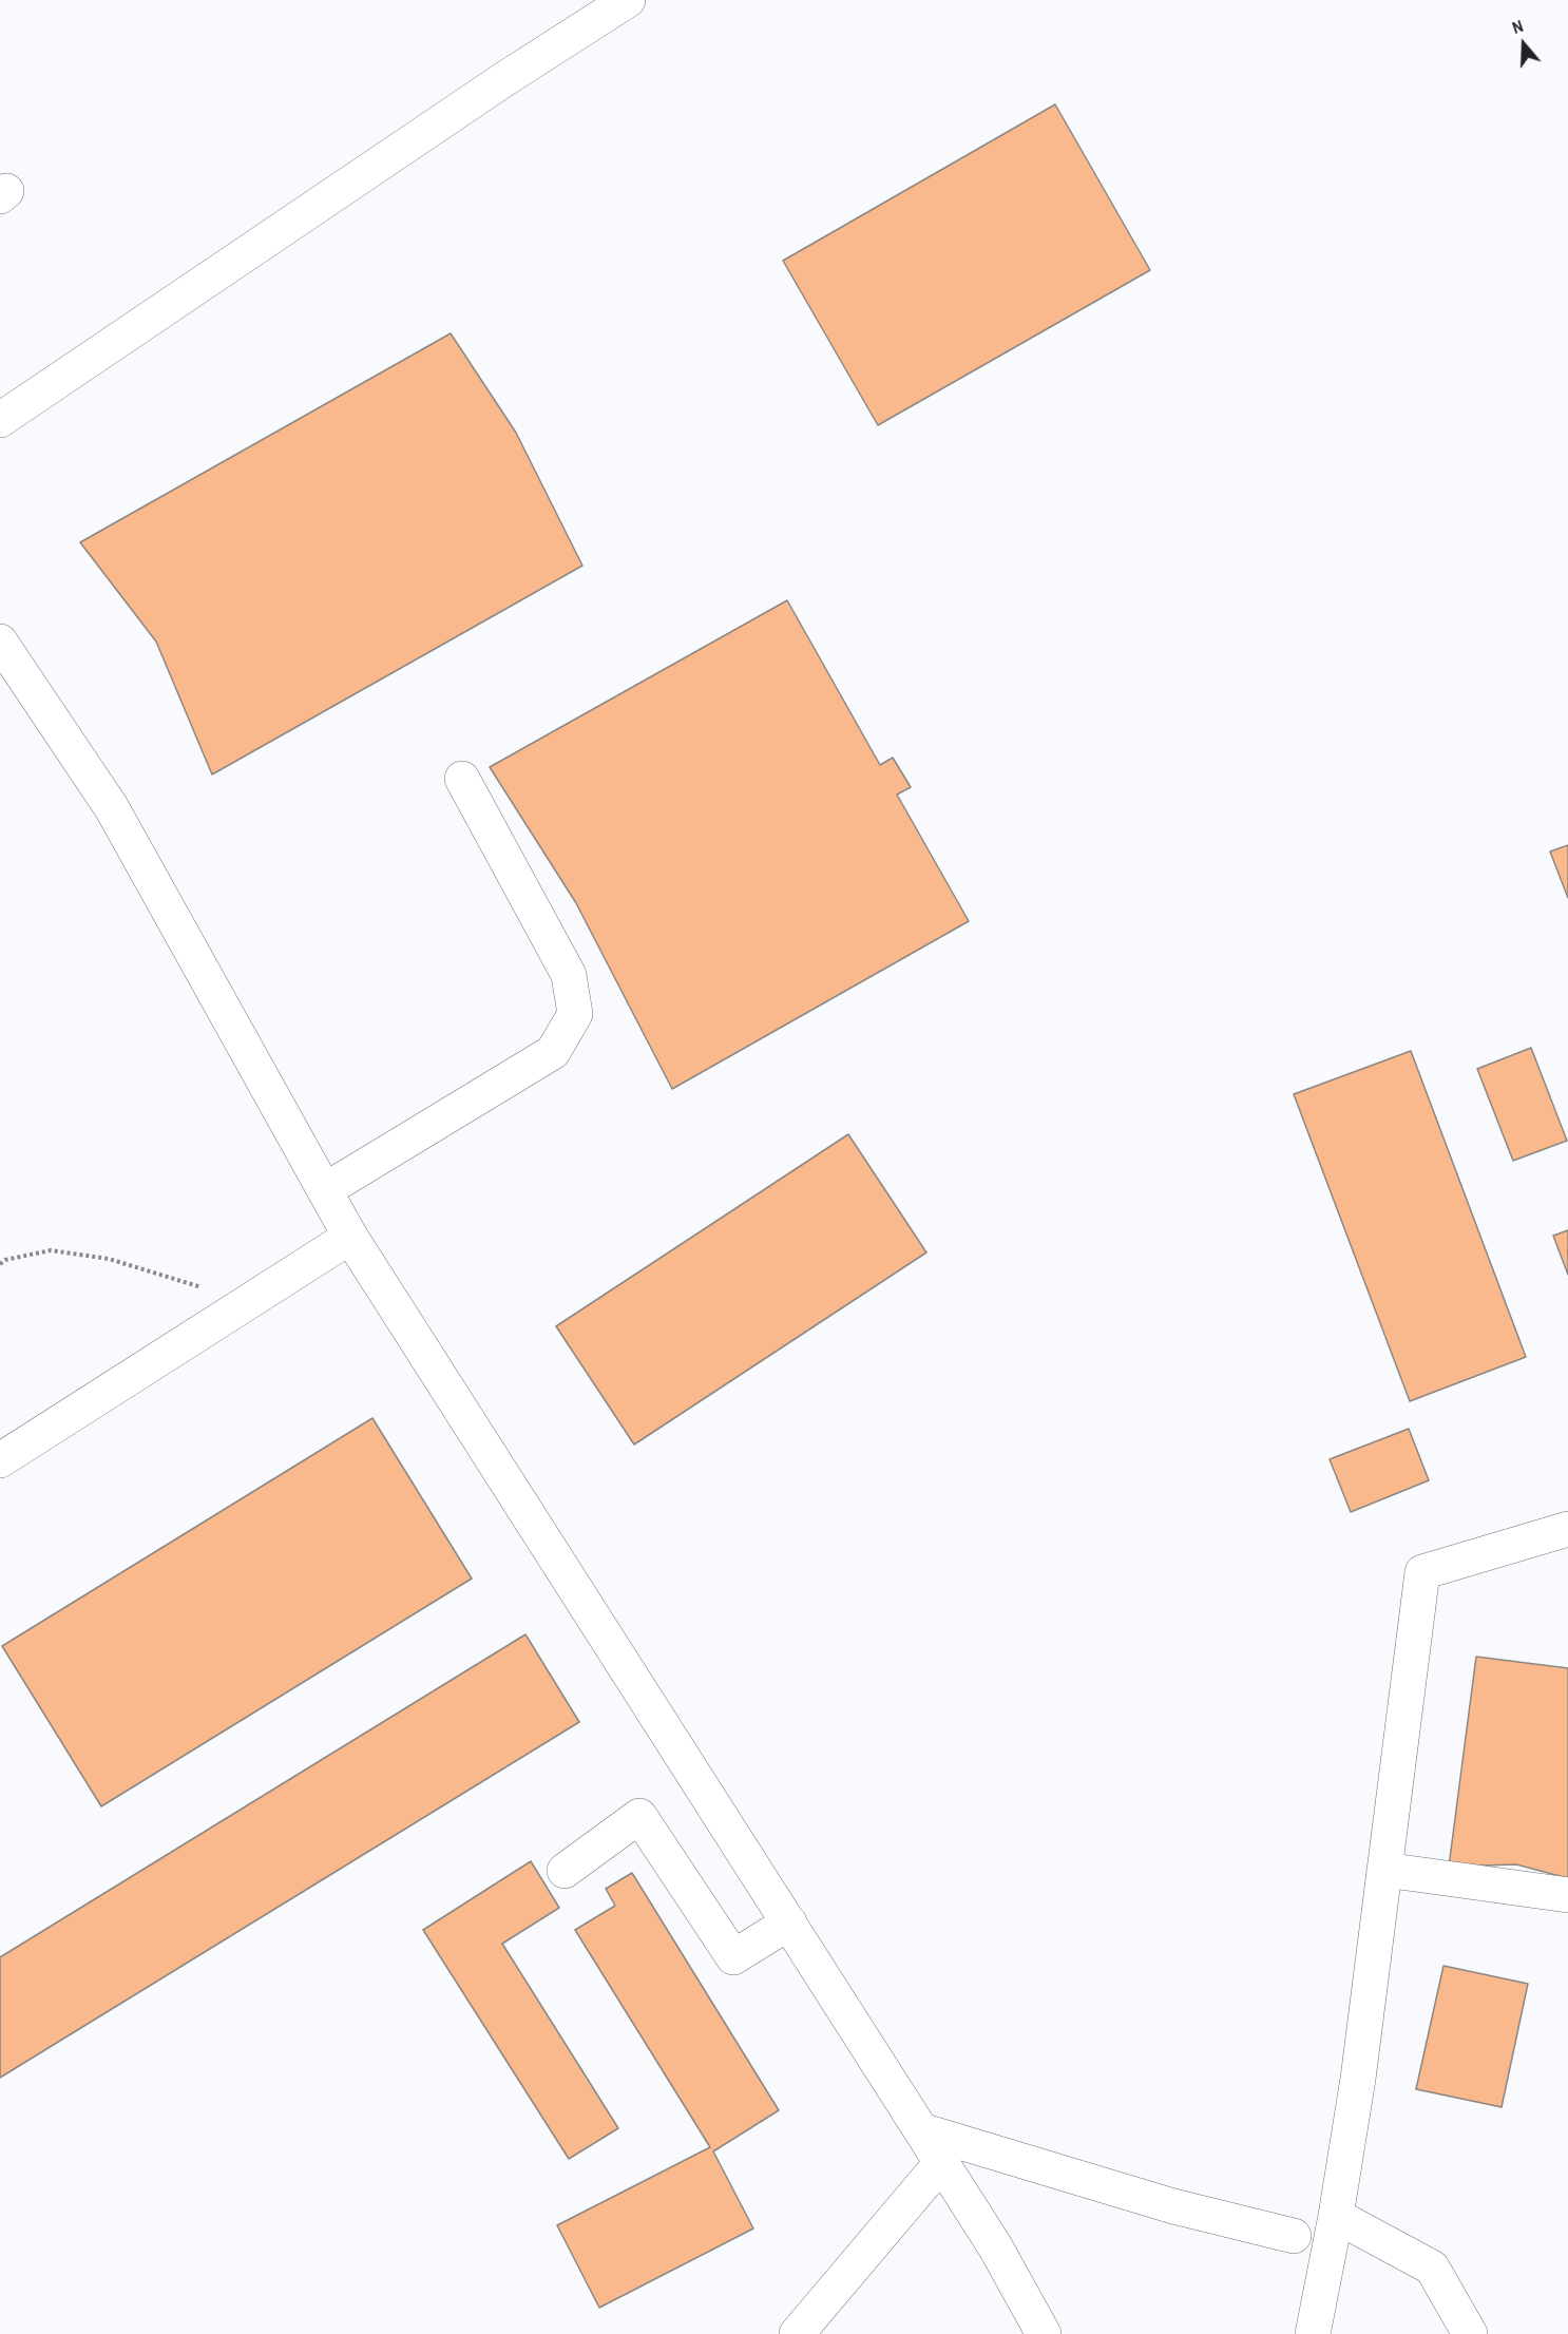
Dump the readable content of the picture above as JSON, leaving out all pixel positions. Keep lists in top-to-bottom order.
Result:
{
  "north": "top"
}
